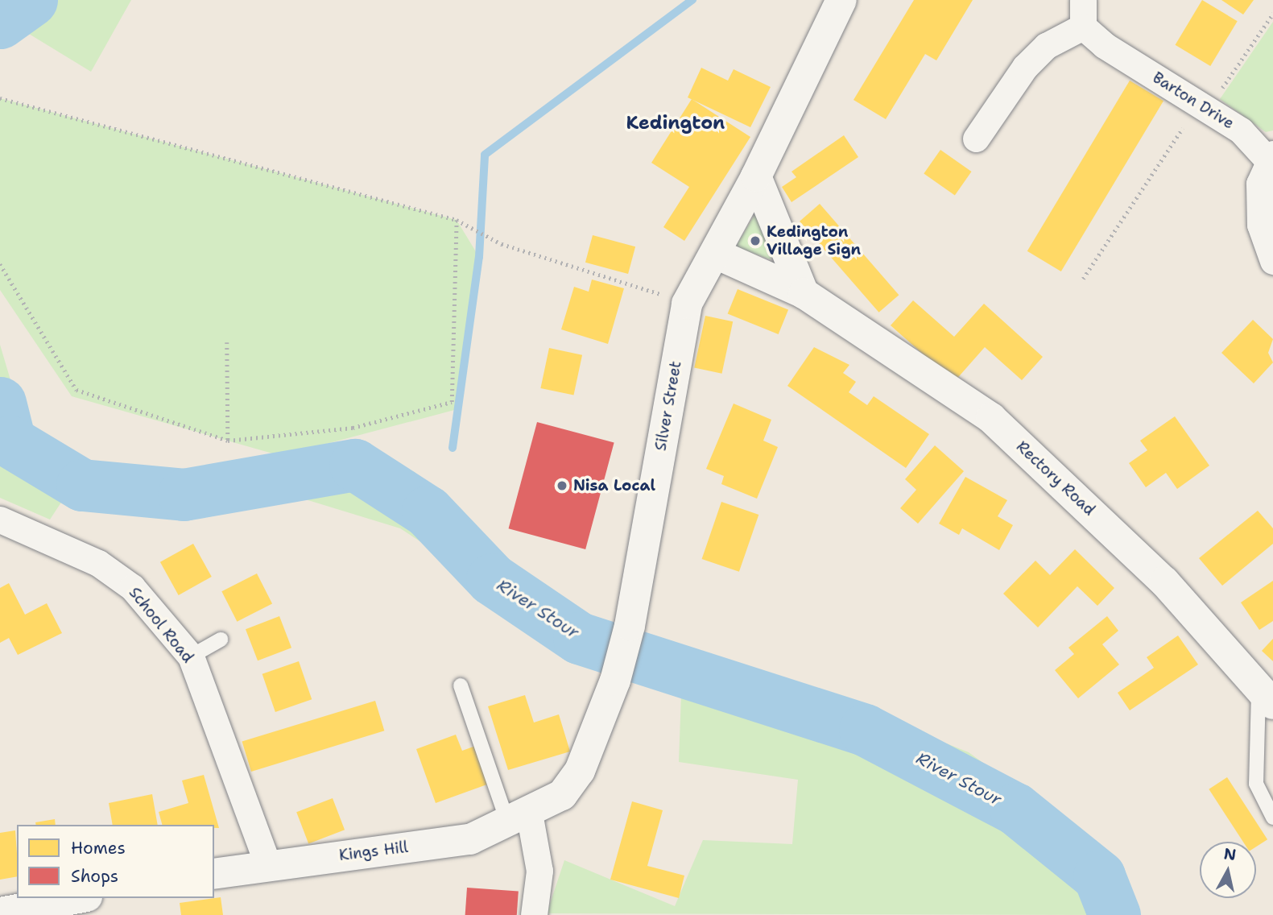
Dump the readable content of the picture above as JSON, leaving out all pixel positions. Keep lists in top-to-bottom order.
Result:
{
  "streets": {
    "street": [
      "Barton Drive",
      "Silver Street",
      "Rectory Road",
      "School Road",
      "Kings Hill"
    ]
  },
  "crossings": [
    ["Silver Street", "Rectory Road"],
    ["Silver Street", "Kings Hill"],
    ["School Road", "Kings Hill"]
  ],
  "districts": ["Kedington"],
  "water": ["River Stour"],
  "places": ["Kedington Village Sign", "Nisa Local"],
  "legend": ["Homes", "Shops"],
  "north": "top"
}
